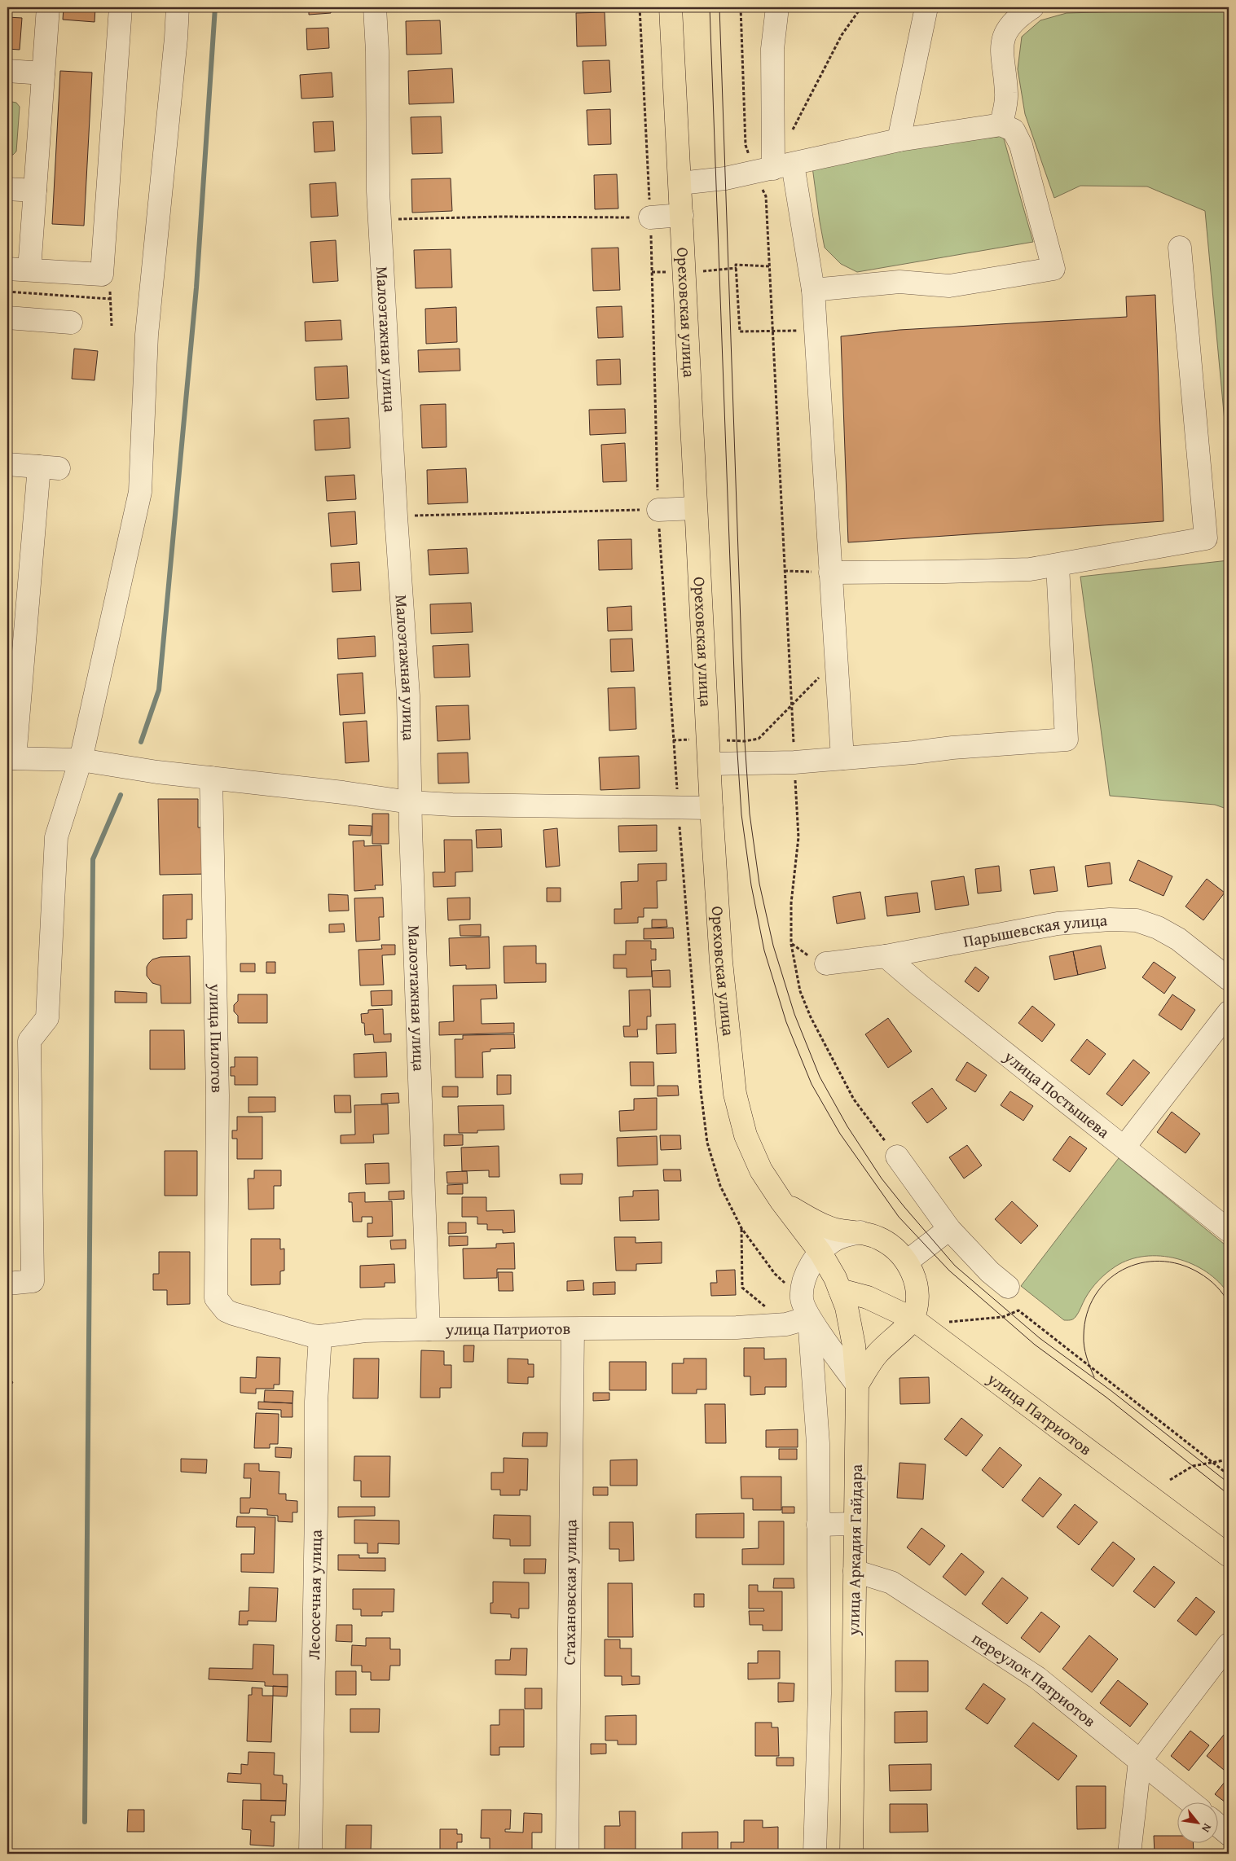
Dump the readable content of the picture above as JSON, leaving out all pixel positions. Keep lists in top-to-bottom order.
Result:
{
  "streets": {
    "main road": ["Ореховская улица", "улица Патриотов", "улица Аркадия Гайдара"],
    "street": [
      "Малоэтажная улица",
      "Парышевская улица",
      "улица Пилотов",
      "улица Постышева",
      "Стахановская улица",
      "Лесосечная улица",
      "переулок Патриотов"
    ]
  },
  "crossings": [
    ["Ореховская улица", "улица Аркадия Гайдара"],
    ["Малоэтажная улица", "улица Патриотов"],
    ["Парышевская улица", "улица Постышева"],
    ["улица Пилотов", "улица Патриотов"],
    ["улица Патриотов", "улица Аркадия Гайдара"],
    ["улица Патриотов", "Стахановская улица"],
    ["улица Патриотов", "Лесосечная улица"],
    ["улица Аркадия Гайдара", "переулок Патриотов"]
  ],
  "north": "bottom right"
}
